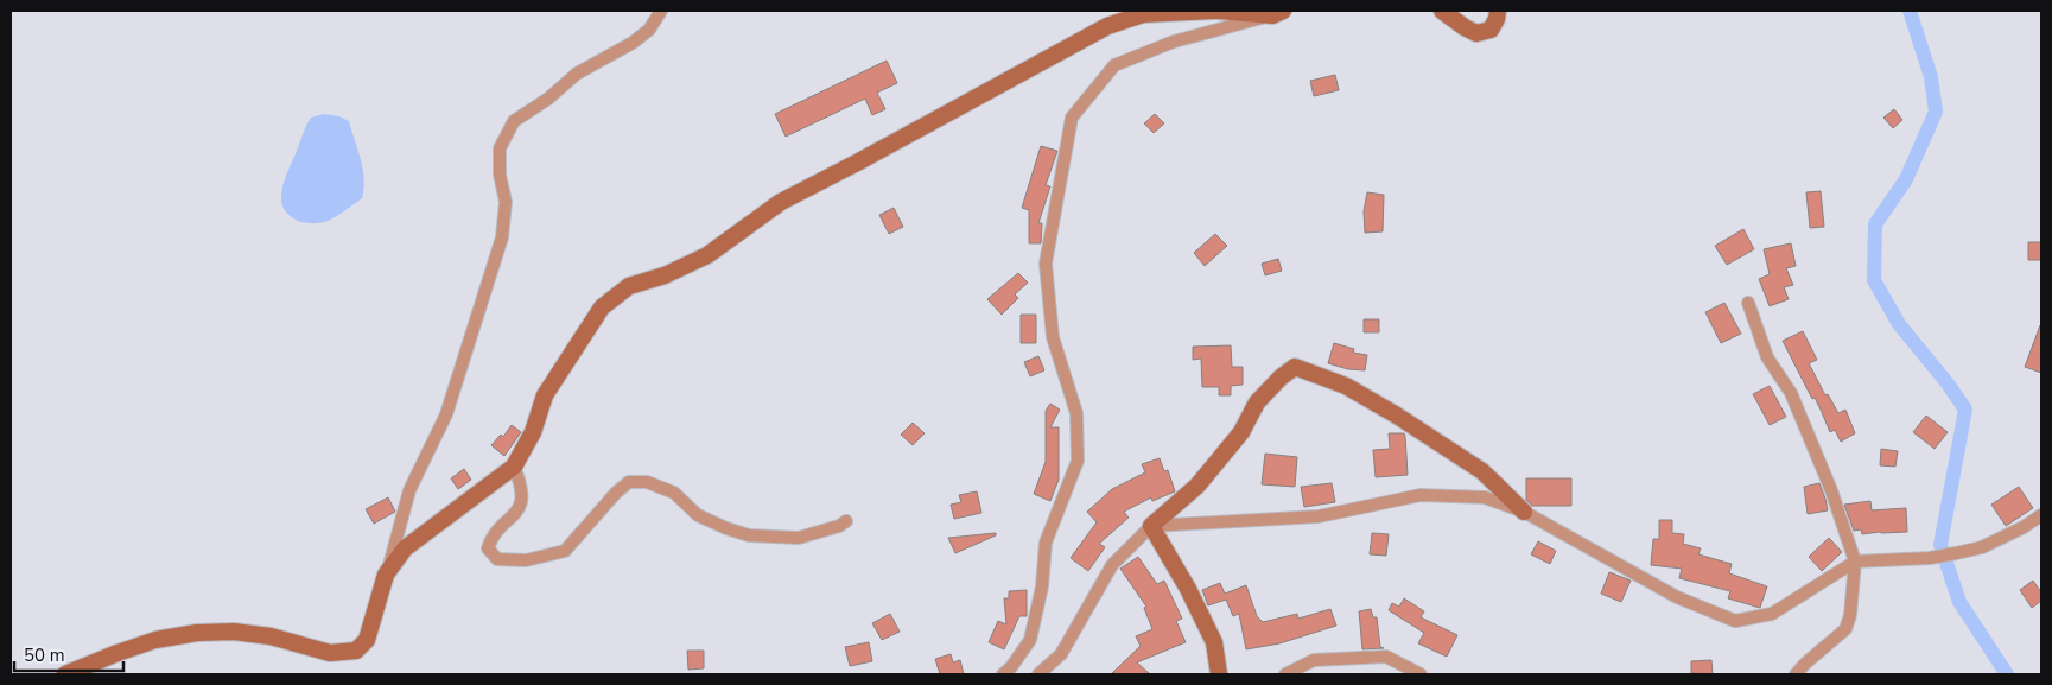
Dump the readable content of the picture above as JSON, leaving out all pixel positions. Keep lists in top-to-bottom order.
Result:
{
  "scale_bar": "50 m"
}
